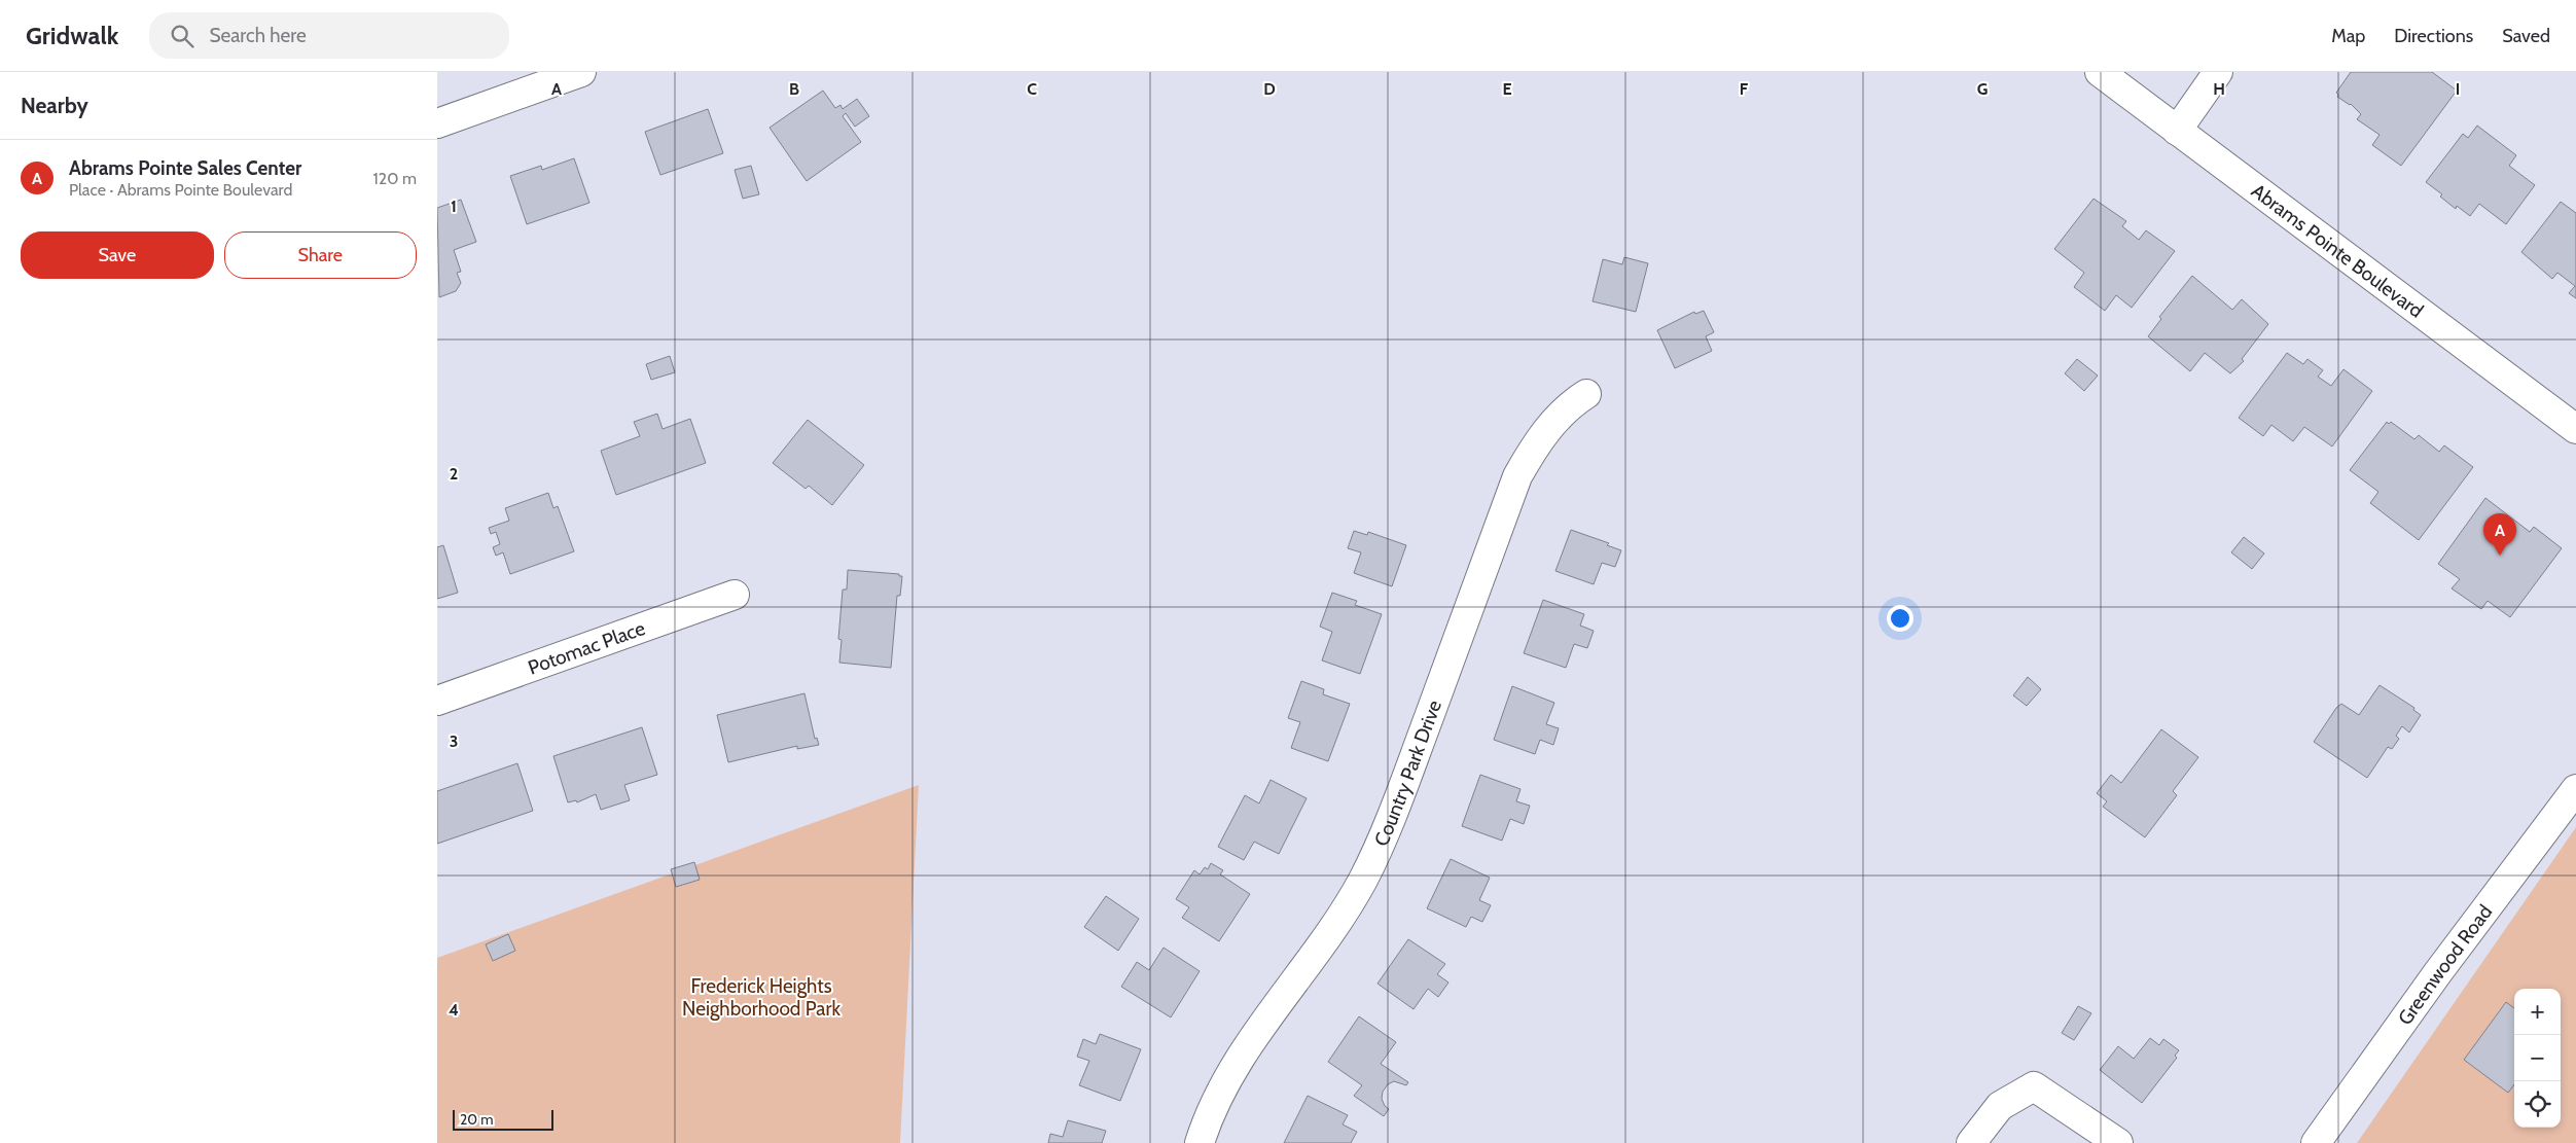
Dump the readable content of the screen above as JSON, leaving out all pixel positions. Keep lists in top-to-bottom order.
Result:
{
  "streets": {
    "street": [
      "Abrams Pointe Boulevard",
      "Potomac Place",
      "Country Park Drive",
      "Greenwood Road"
    ]
  },
  "parks": ["Frederick Heights Neighborhood Park"],
  "scale_bar": "20 m",
  "page": {
    "header": "Gridwalk",
    "search": "Search here",
    "nav": ["Map", "Directions", "Saved"],
    "heading": "Nearby",
    "list": [
      {
        "mark": "A",
        "name": "Abrams Pointe Sales Center",
        "note": "Place · Abrams Pointe Boulevard",
        "value": "120 m"
      }
    ],
    "buttons": ["Save", "Share"],
    "pins": "A",
    "map_buttons": ["+", "−"],
    "scale": "20 m"
  },
  "grid": {
    "columns": [
      "A",
      "B",
      "C",
      "D",
      "E",
      "F",
      "G",
      "H",
      "I"
    ],
    "rows": [
      "1",
      "2",
      "3",
      "4"
    ]
  }
}
